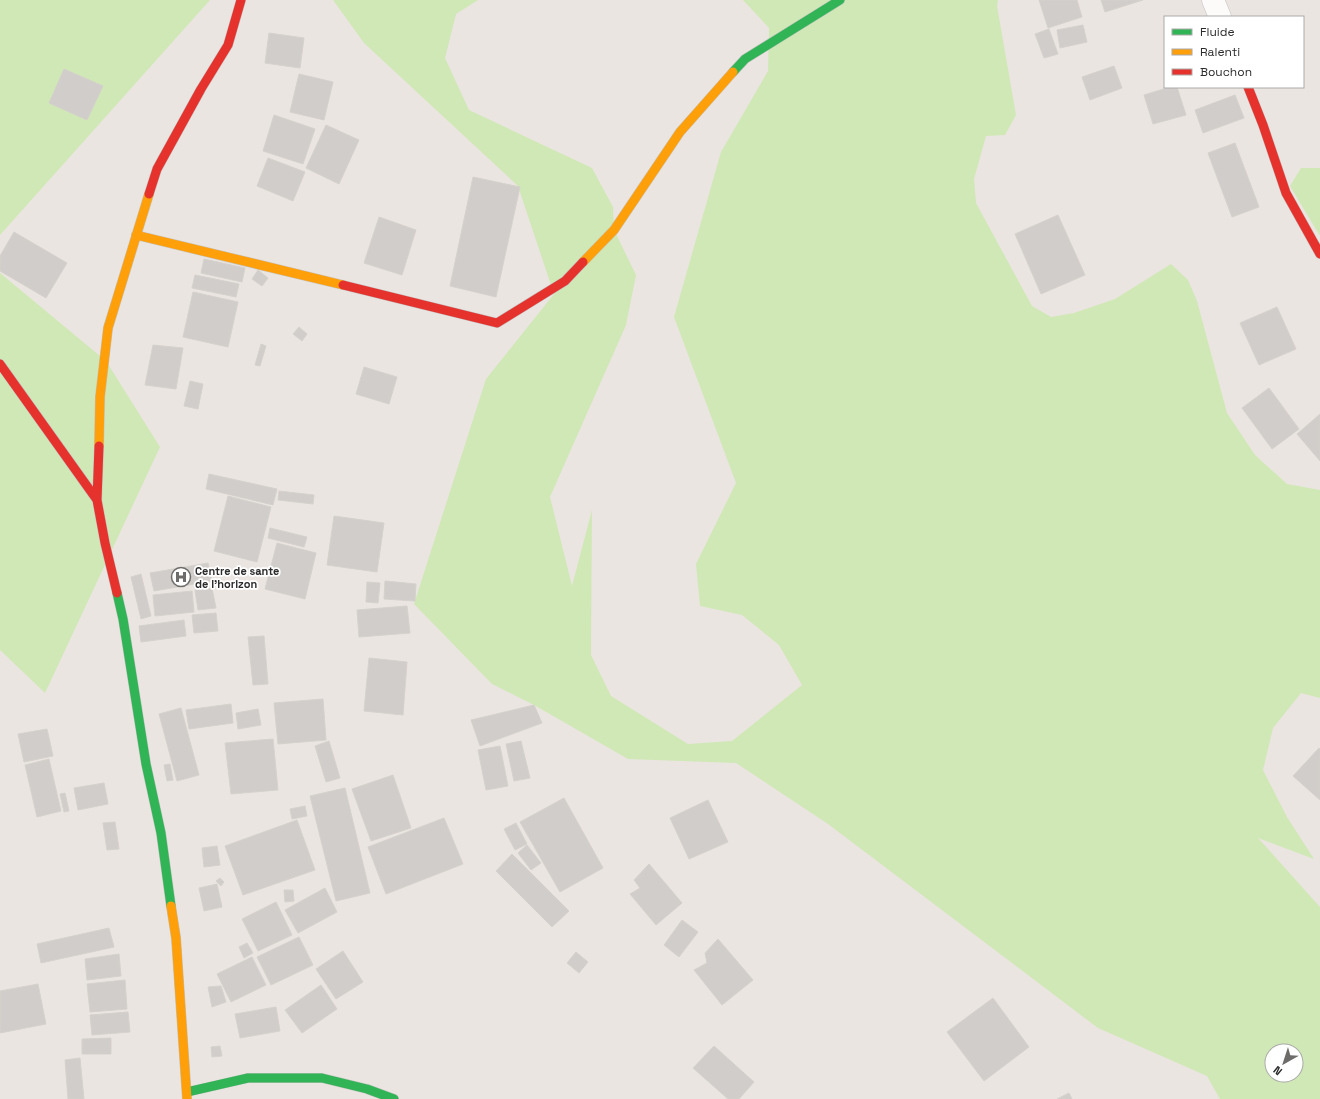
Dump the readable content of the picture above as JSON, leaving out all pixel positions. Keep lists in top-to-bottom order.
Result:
{
  "places": {
    "hospital": ["Centre de sante de l'horizon"]
  },
  "legend": ["Fluide", "Ralenti", "Bouchon"],
  "north": "bottom left"
}
